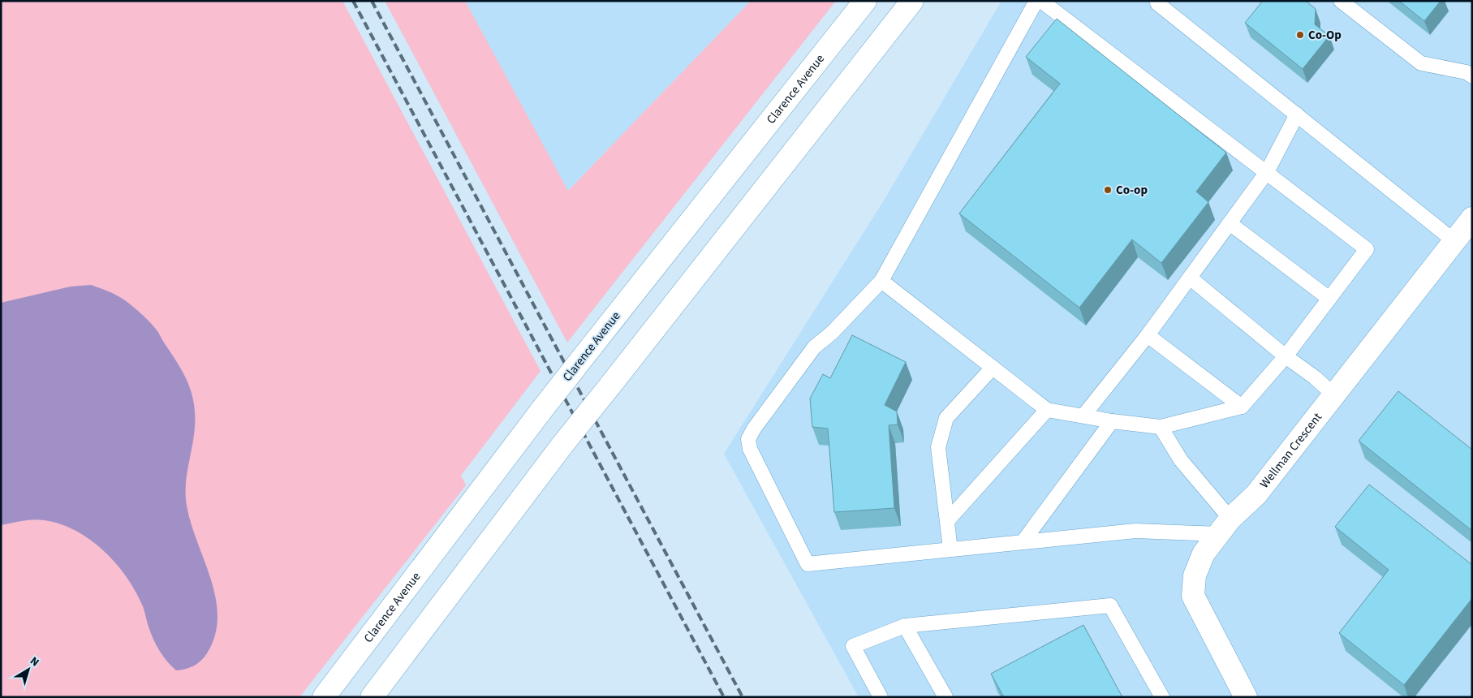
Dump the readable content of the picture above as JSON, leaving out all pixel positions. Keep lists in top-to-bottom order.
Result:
{
  "streets": {
    "main road": ["Clarence Avenue", "Wellman Crescent"]
  },
  "places": ["Co-Op", "Co-op"],
  "north": "top right"
}
